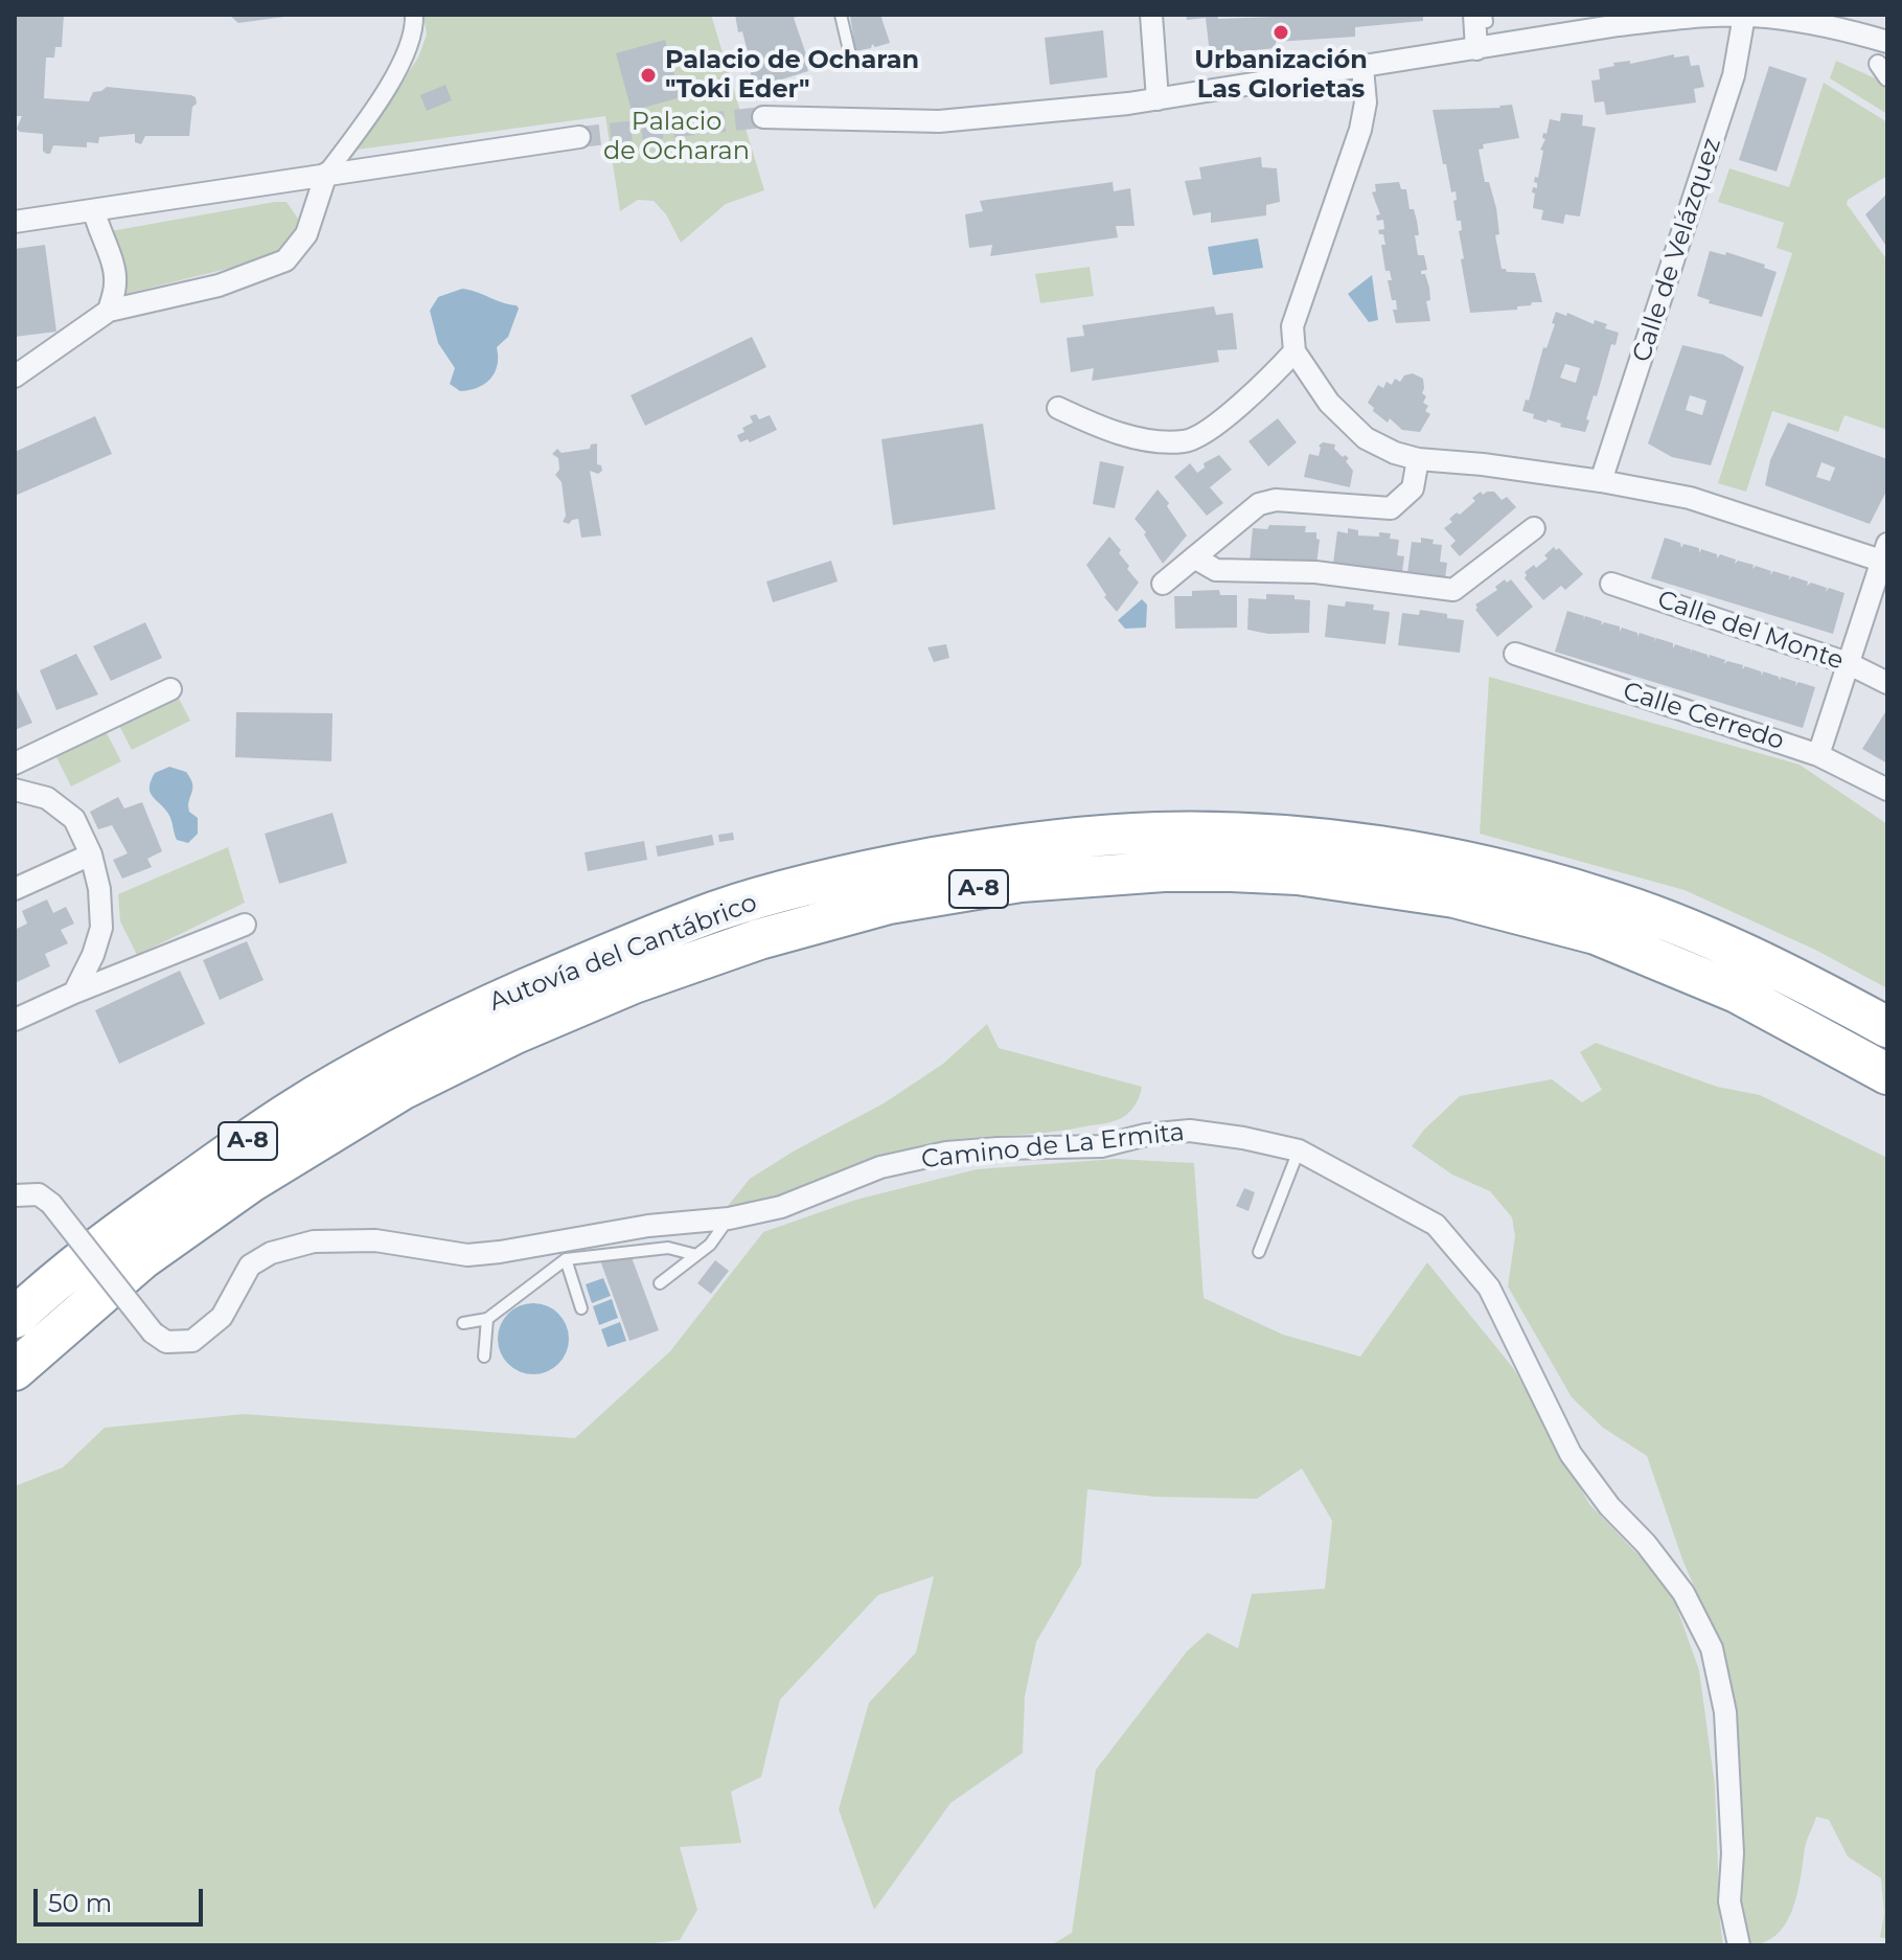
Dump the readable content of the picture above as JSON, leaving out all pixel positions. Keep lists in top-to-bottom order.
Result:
{
  "streets": {
    "highway": ["A-8", "Autovía del Cantábrico"],
    "street": [
      "Calle de Velázquez",
      "Calle del Monte",
      "Calle Cerredo",
      "Camino de La Ermita"
    ]
  },
  "parks": ["Palacio de Ocharan"],
  "places": ["Urbanización Las Glorietas", "Palacio de Ocharan \"Toki Eder\""],
  "scale_bar": "50 m"
}
